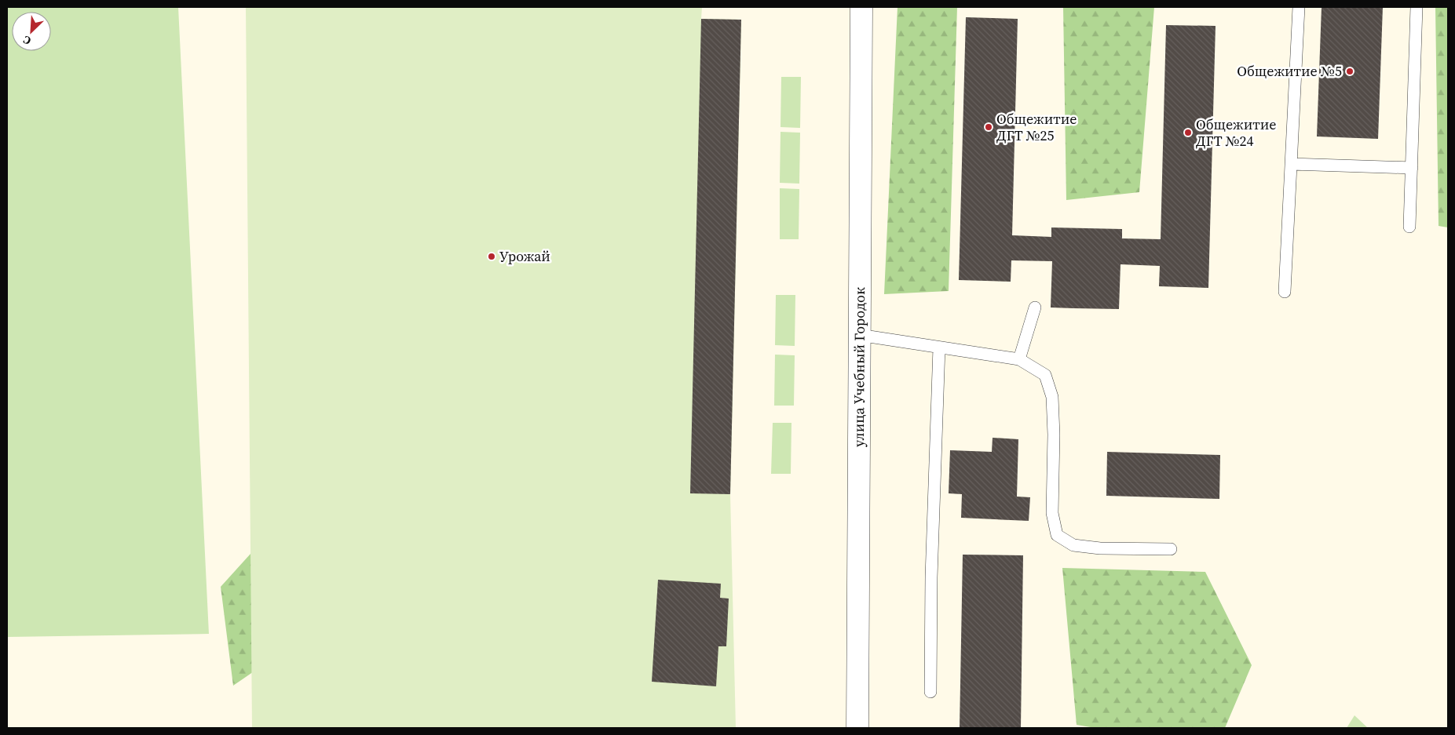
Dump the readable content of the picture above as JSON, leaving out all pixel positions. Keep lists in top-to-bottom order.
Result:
{
  "streets": {
    "street": ["улица Учебный Городок"]
  },
  "places": [
    "Общежитие №5",
    "Общежитие ДГТ №25",
    "Общежитие ДГТ №24",
    "Урожай"
  ],
  "north": "bottom left"
}
